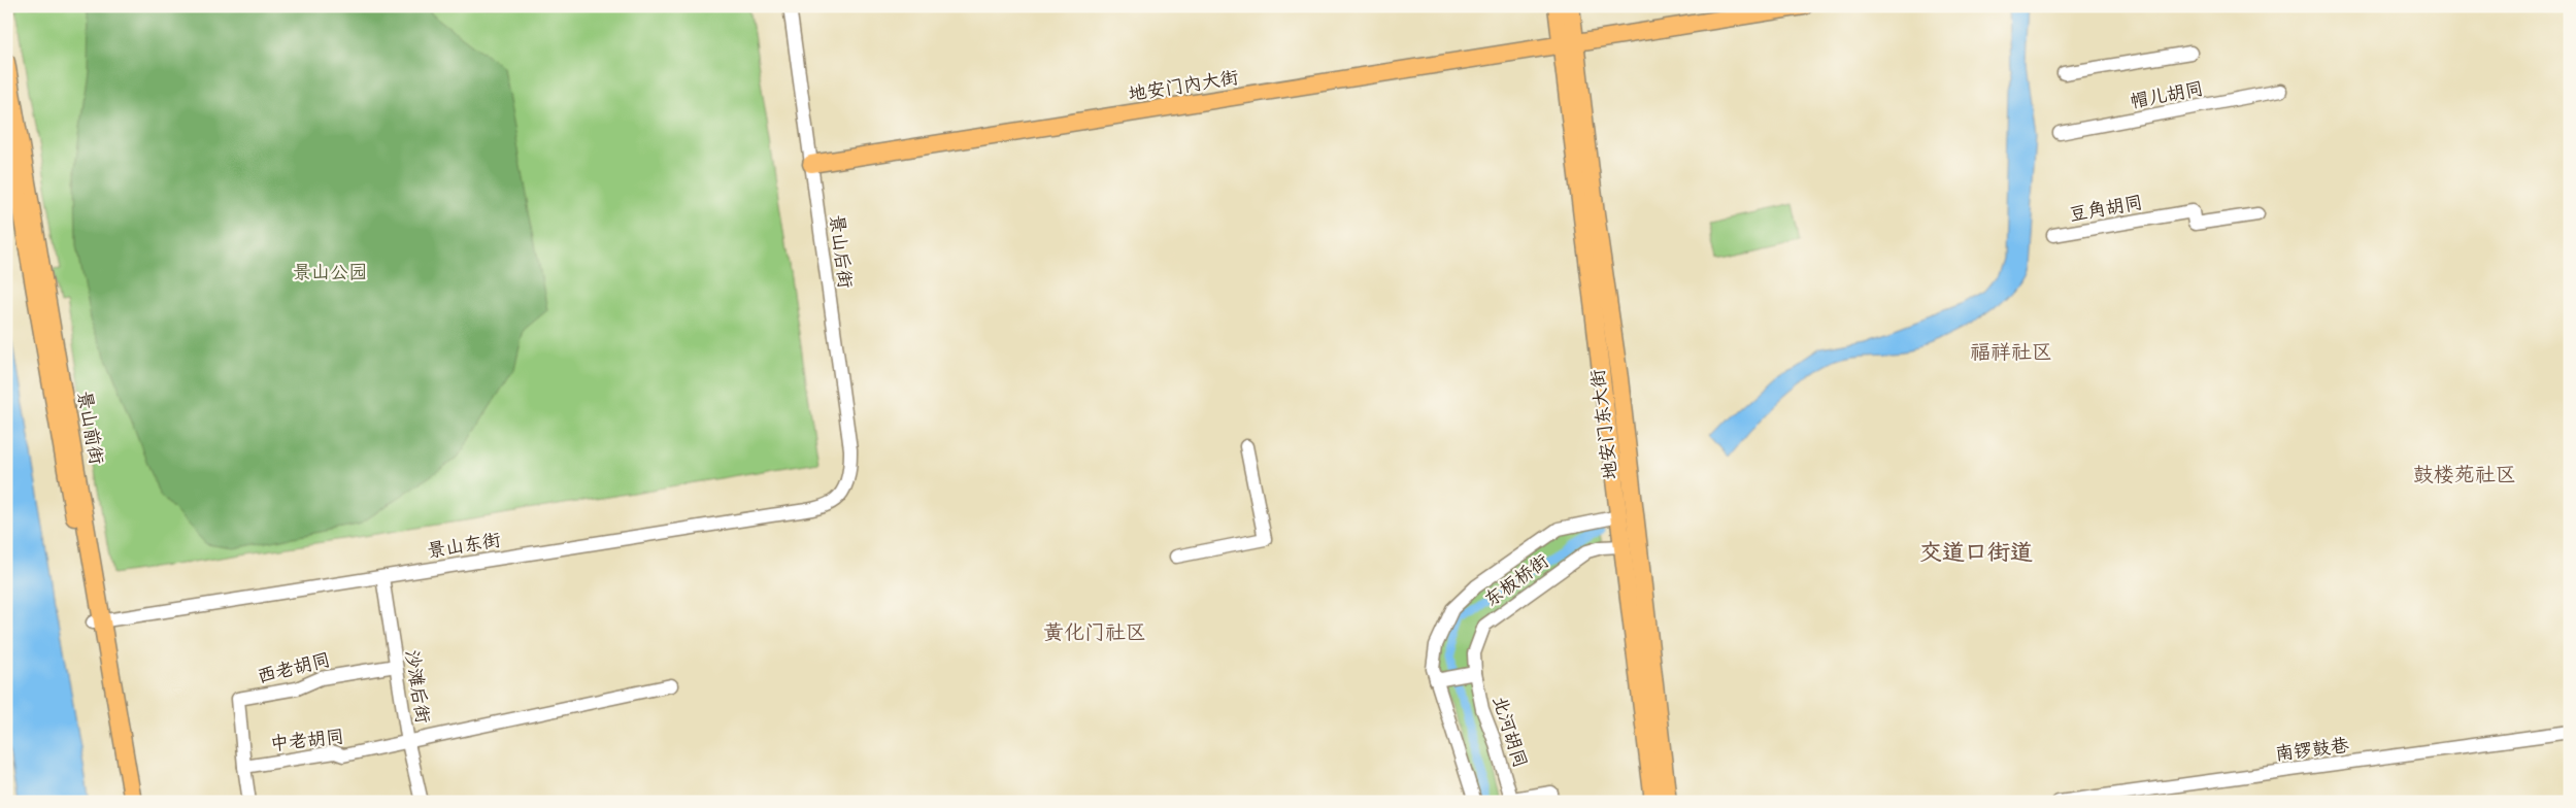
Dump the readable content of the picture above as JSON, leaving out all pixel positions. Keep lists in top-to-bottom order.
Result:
{
  "streets": {
    "main road": ["地安门内大街", "地安门东大街", "景山前街"],
    "street": [
      "帽儿胡同",
      "豆角胡同",
      "景山后街",
      "景山东街",
      "东板桥街",
      "西老胡同",
      "沙滩后街",
      "北河胡同",
      "中老胡同",
      "南锣鼓巷"
    ]
  },
  "crossings": [
    ["地安门内大街", "景山后街"],
    ["地安门内大街", "地安门东大街"],
    ["景山后街", "景山东街"],
    ["地安门东大街", "东板桥街"],
    ["景山前街", "景山东街"],
    ["景山东街", "沙滩后街"],
    ["东板桥街", "北河胡同"],
    ["西老胡同", "沙滩后街"],
    ["西老胡同", "中老胡同"],
    ["沙滩后街", "中老胡同"]
  ],
  "districts": [
    "福祥社区",
    "鼓楼苑社区",
    "交道口街道",
    "黄化门社区"
  ],
  "parks": ["景山公园"]
}
